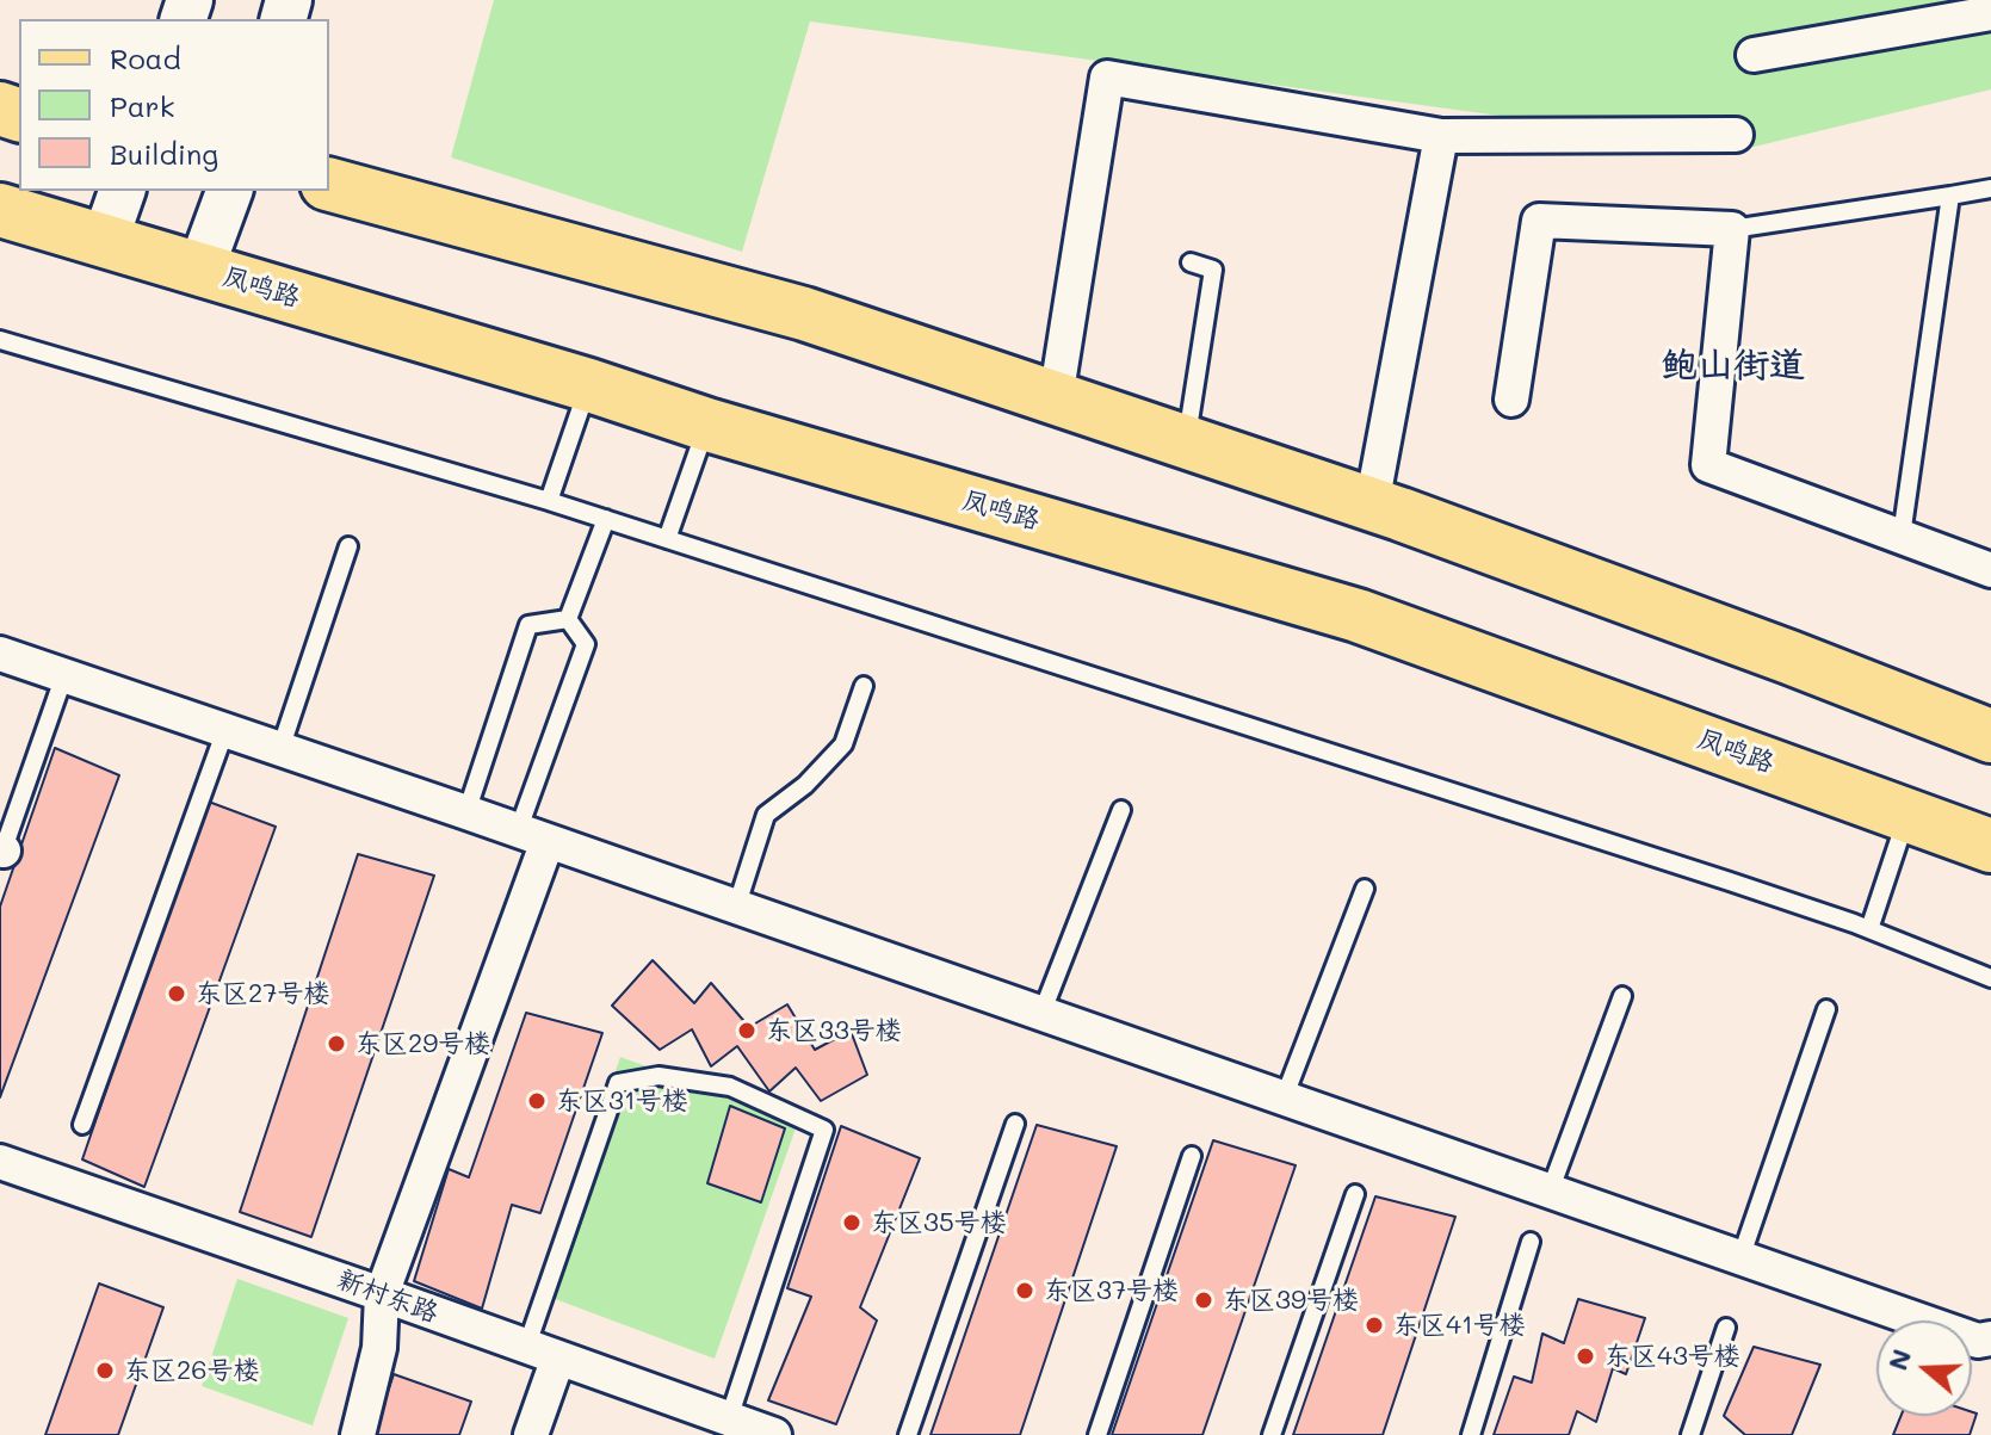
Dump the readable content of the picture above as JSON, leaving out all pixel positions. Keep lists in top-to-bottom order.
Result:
{
  "streets": {
    "main road": ["凤鸣路"],
    "street": ["新村东路"]
  },
  "districts": ["鲍山街道"],
  "places": [
    "东区27号楼",
    "东区33号楼",
    "东区29号楼",
    "东区31号楼",
    "东区35号楼",
    "东区37号楼",
    "东区39号楼",
    "东区41号楼",
    "东区43号楼",
    "东区26号楼"
  ],
  "legend": ["Road", "Park", "Building"],
  "north": "left"
}
